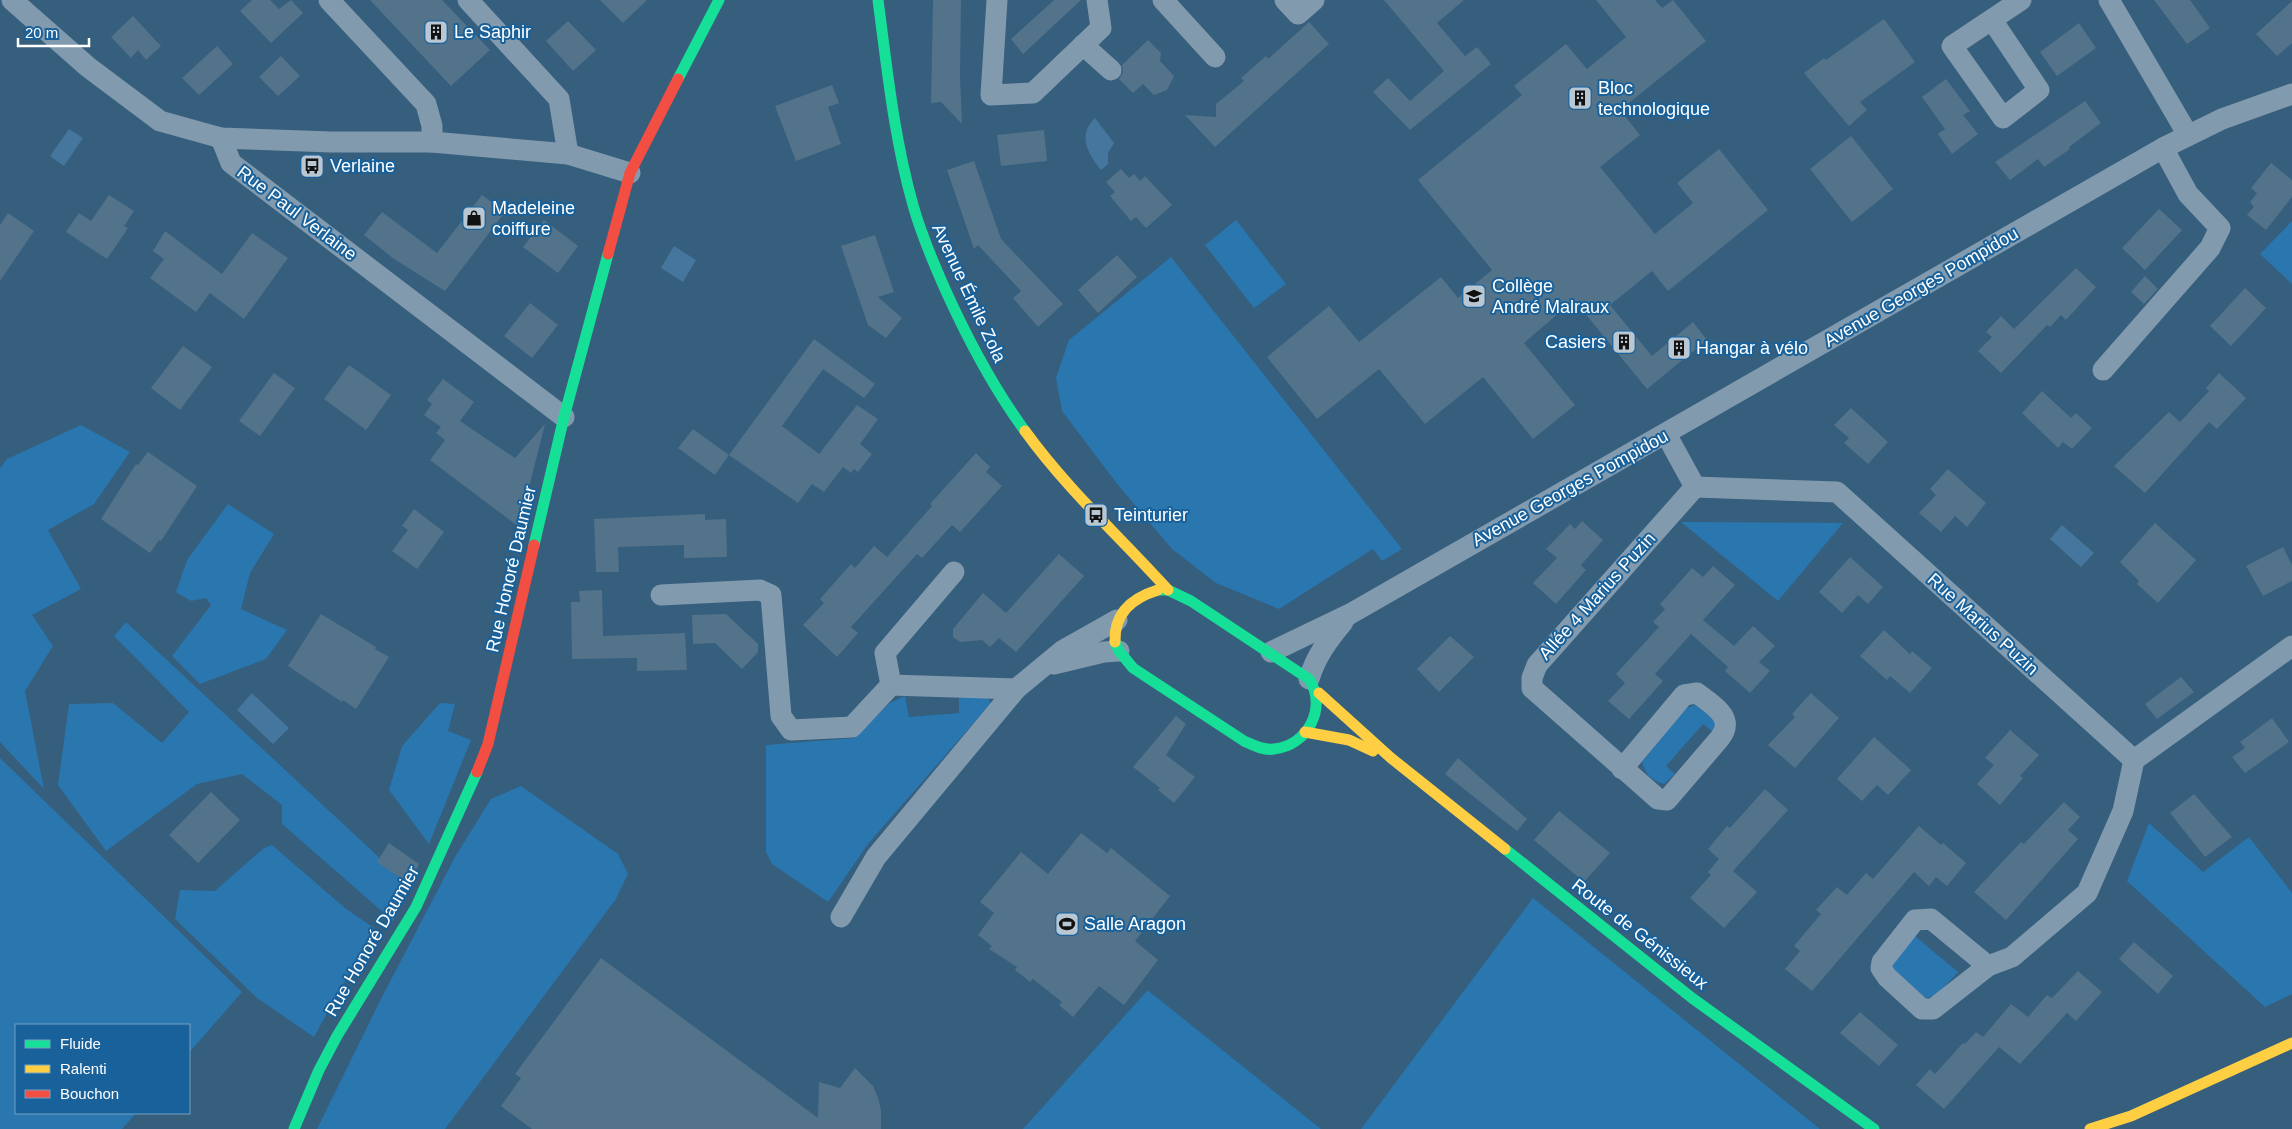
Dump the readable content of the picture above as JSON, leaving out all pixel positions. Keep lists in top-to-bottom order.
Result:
{
  "streets": {
    "main road": ["Avenue Émile Zola", "Rue Honoré Daumier", "Route de Génissieux"],
    "street": [
      "Rue Paul Verlaine",
      "Avenue Georges Pompidou",
      "Allée 4 Marius Puzin",
      "Rue Marius Puzin"
    ]
  },
  "crossings": [
    ["Rue Paul Verlaine", "Rue Honoré Daumier"],
    ["Avenue Georges Pompidou", "Route de Génissieux"],
    ["Avenue Émile Zola", "Route de Génissieux"],
    ["Allée 4 Marius Puzin", "Rue Marius Puzin"]
  ],
  "places": {
    "building": [
      "Le Saphir",
      "Bloc technologique",
      "Casiers",
      "Hangar à vélo"
    ],
    "bus stop": ["Verlaine", "Teinturier"],
    "shop": ["Madeleine coiffure"],
    "school or university": ["Collège André Malraux"],
    "sports": ["Salle Aragon"]
  },
  "legend": ["Fluide", "Ralenti", "Bouchon"],
  "scale_bar": "20 m"
}
